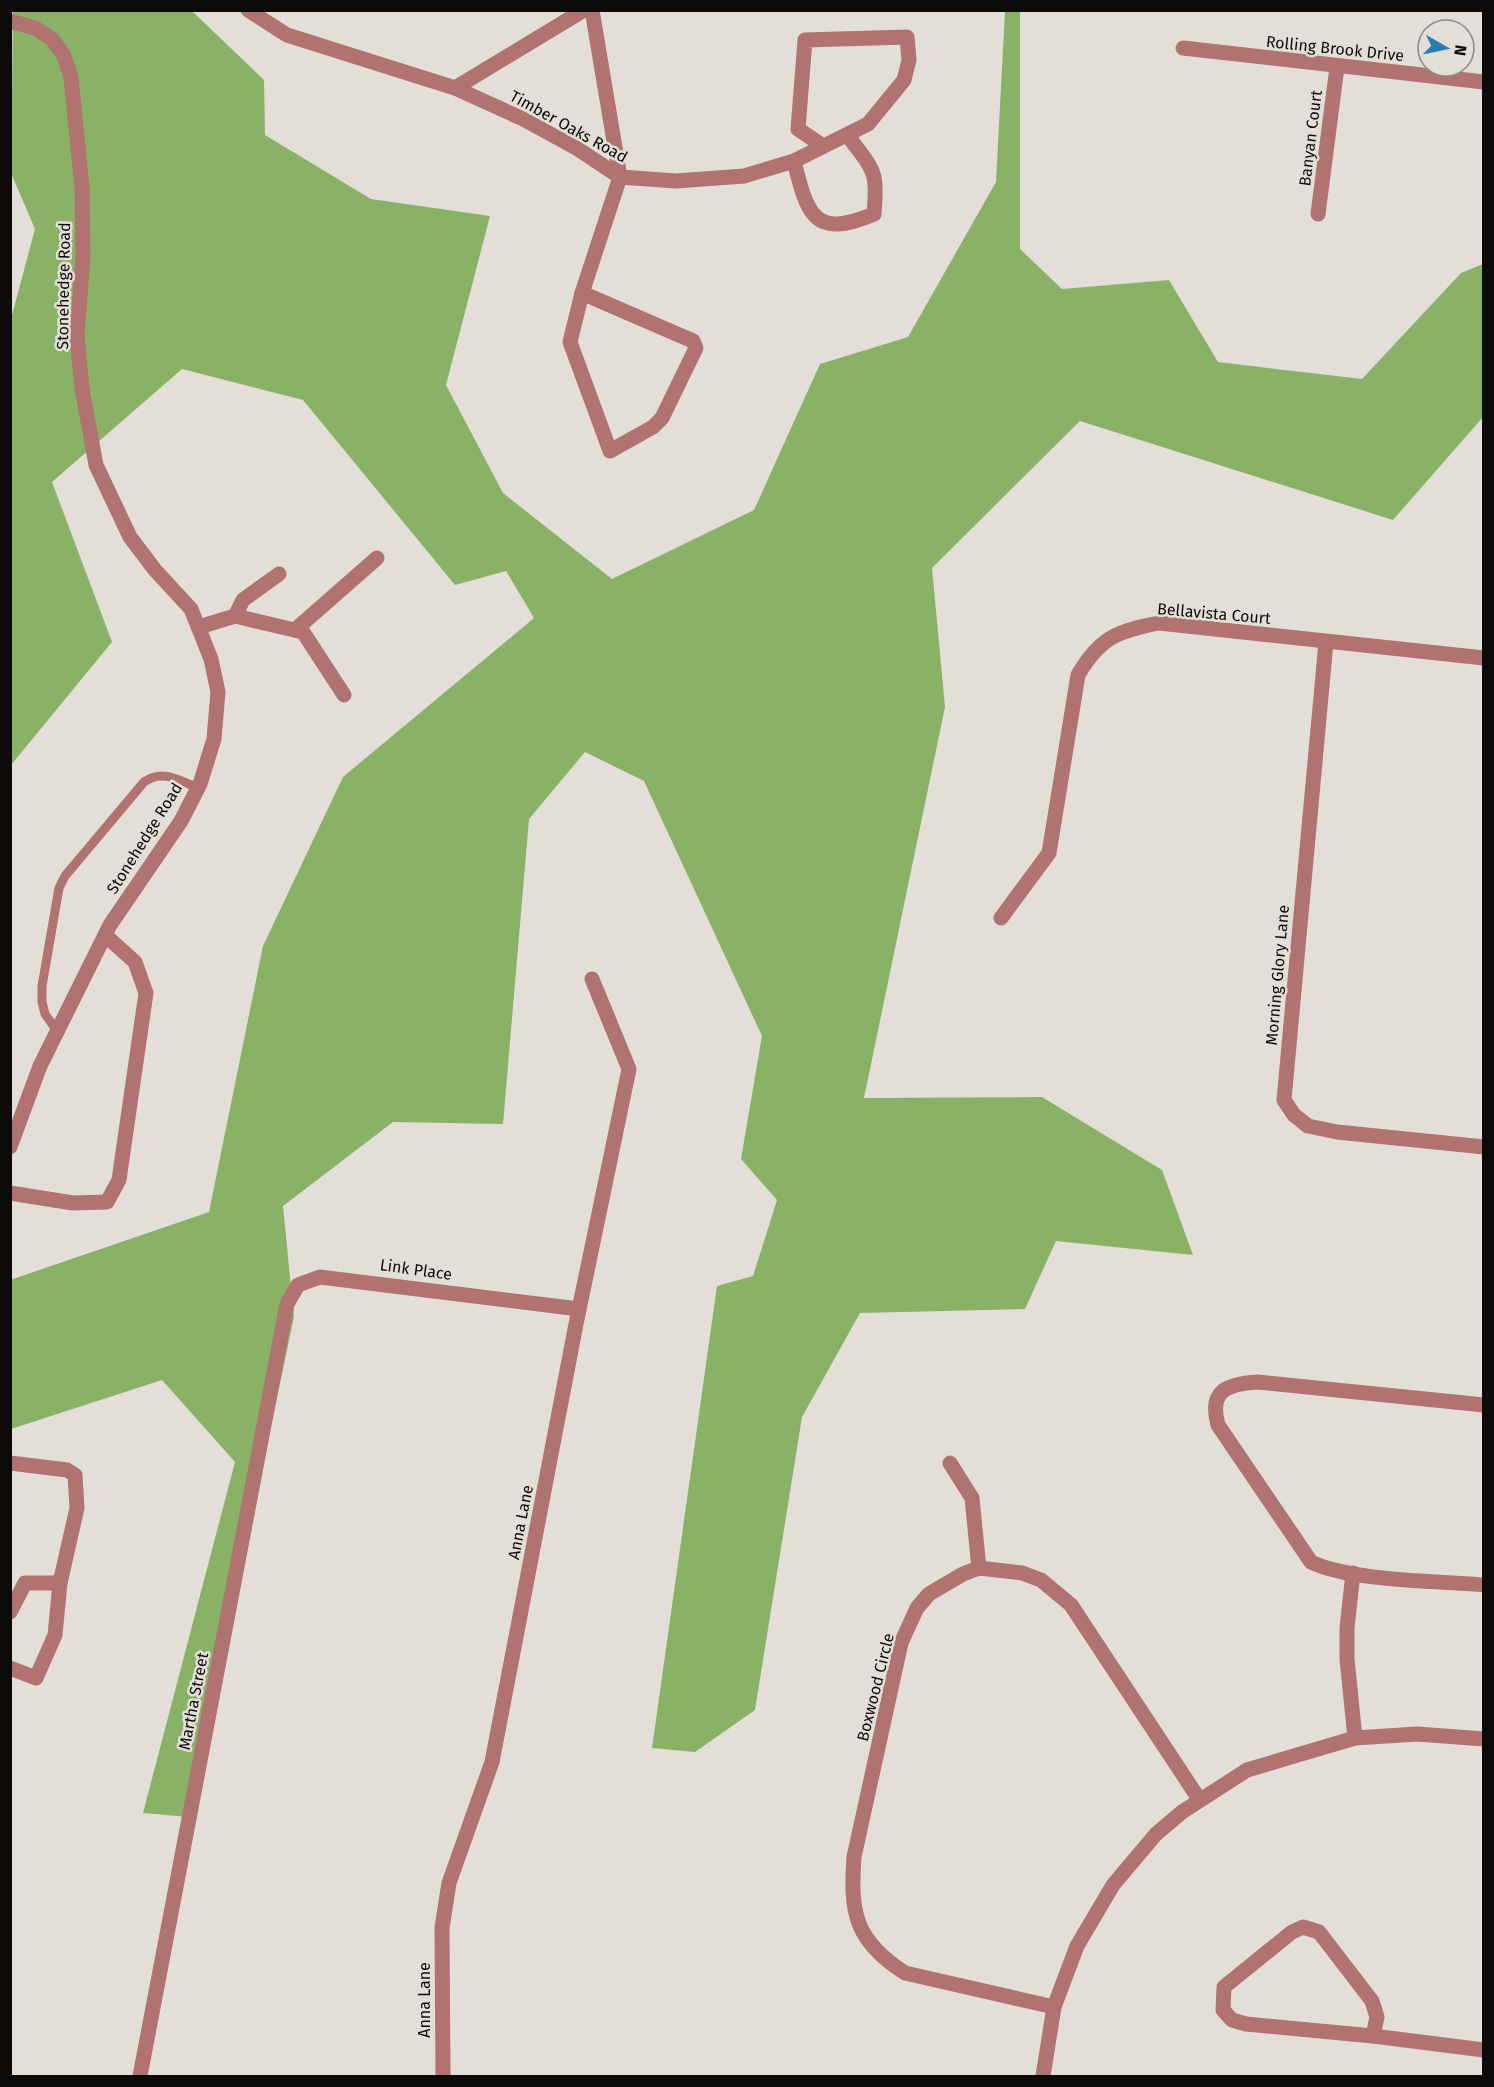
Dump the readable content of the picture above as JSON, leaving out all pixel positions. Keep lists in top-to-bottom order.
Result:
{
  "streets": {
    "street": [
      "Rolling Brook Drive",
      "Timber Oaks Road",
      "Banyan Court",
      "Stonehedge Road",
      "Bellavista Court",
      "Morning Glory Lane",
      "Link Place",
      "Anna Lane",
      "Boxwood Circle",
      "Martha Street"
    ]
  },
  "crossings": [
    ["Rolling Brook Drive", "Banyan Court"],
    ["Bellavista Court", "Morning Glory Lane"],
    ["Link Place", "Anna Lane"],
    ["Link Place", "Martha Street"]
  ],
  "north": "right"
}
